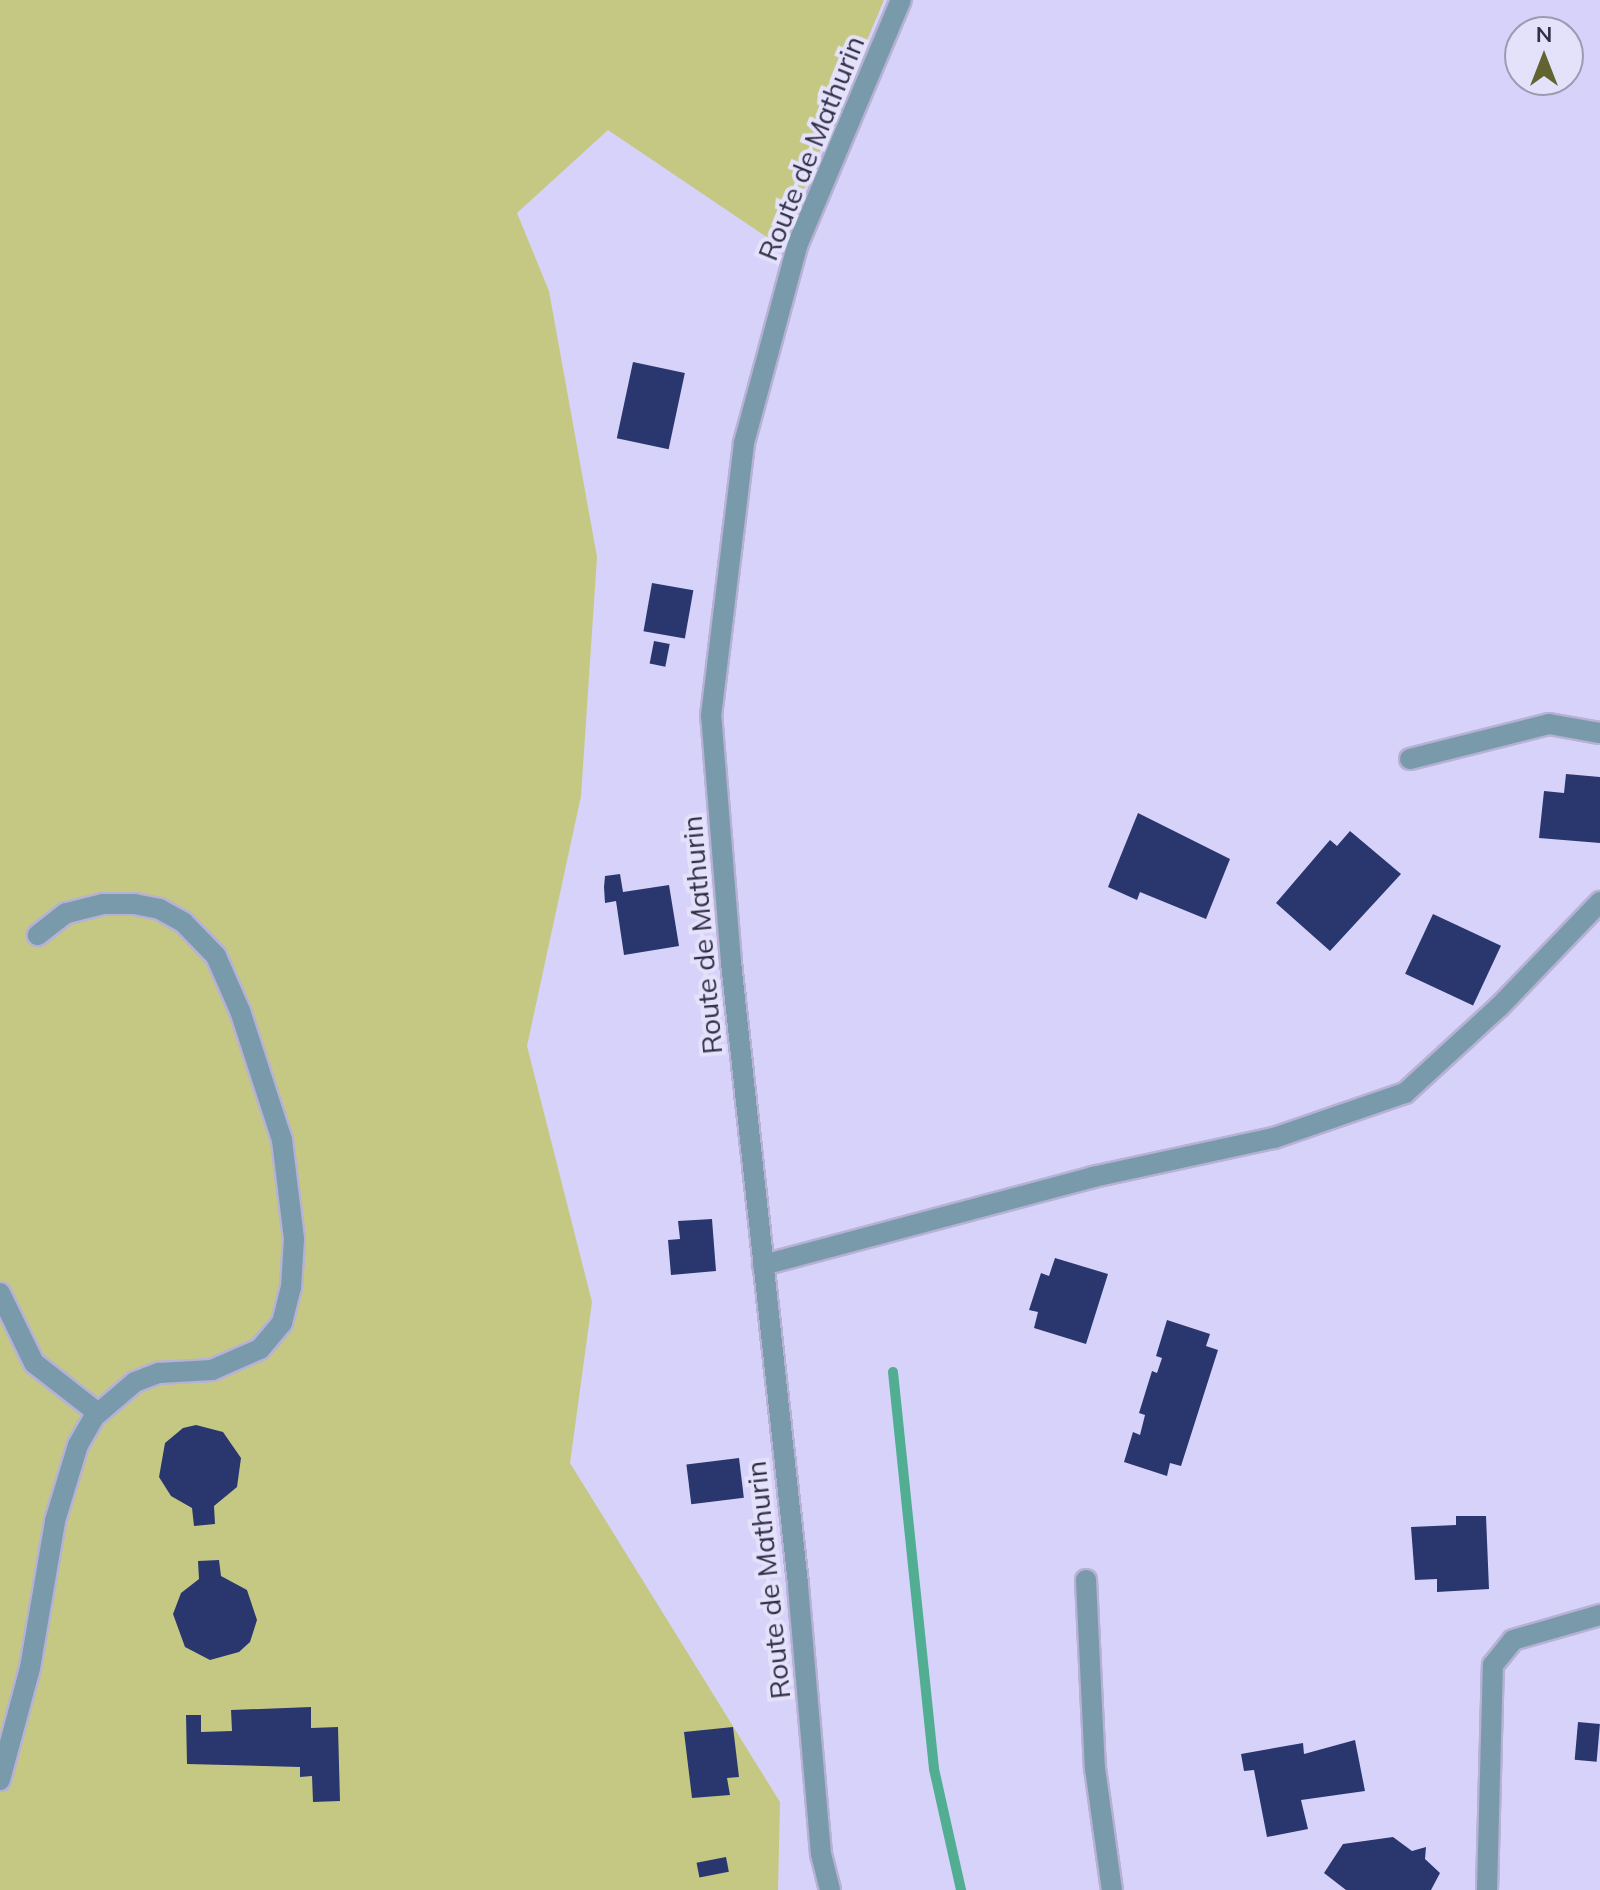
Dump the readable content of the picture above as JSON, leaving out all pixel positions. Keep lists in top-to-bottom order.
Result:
{
  "streets": {
    "street": ["Route de Mathurin"]
  },
  "north": "top"
}
